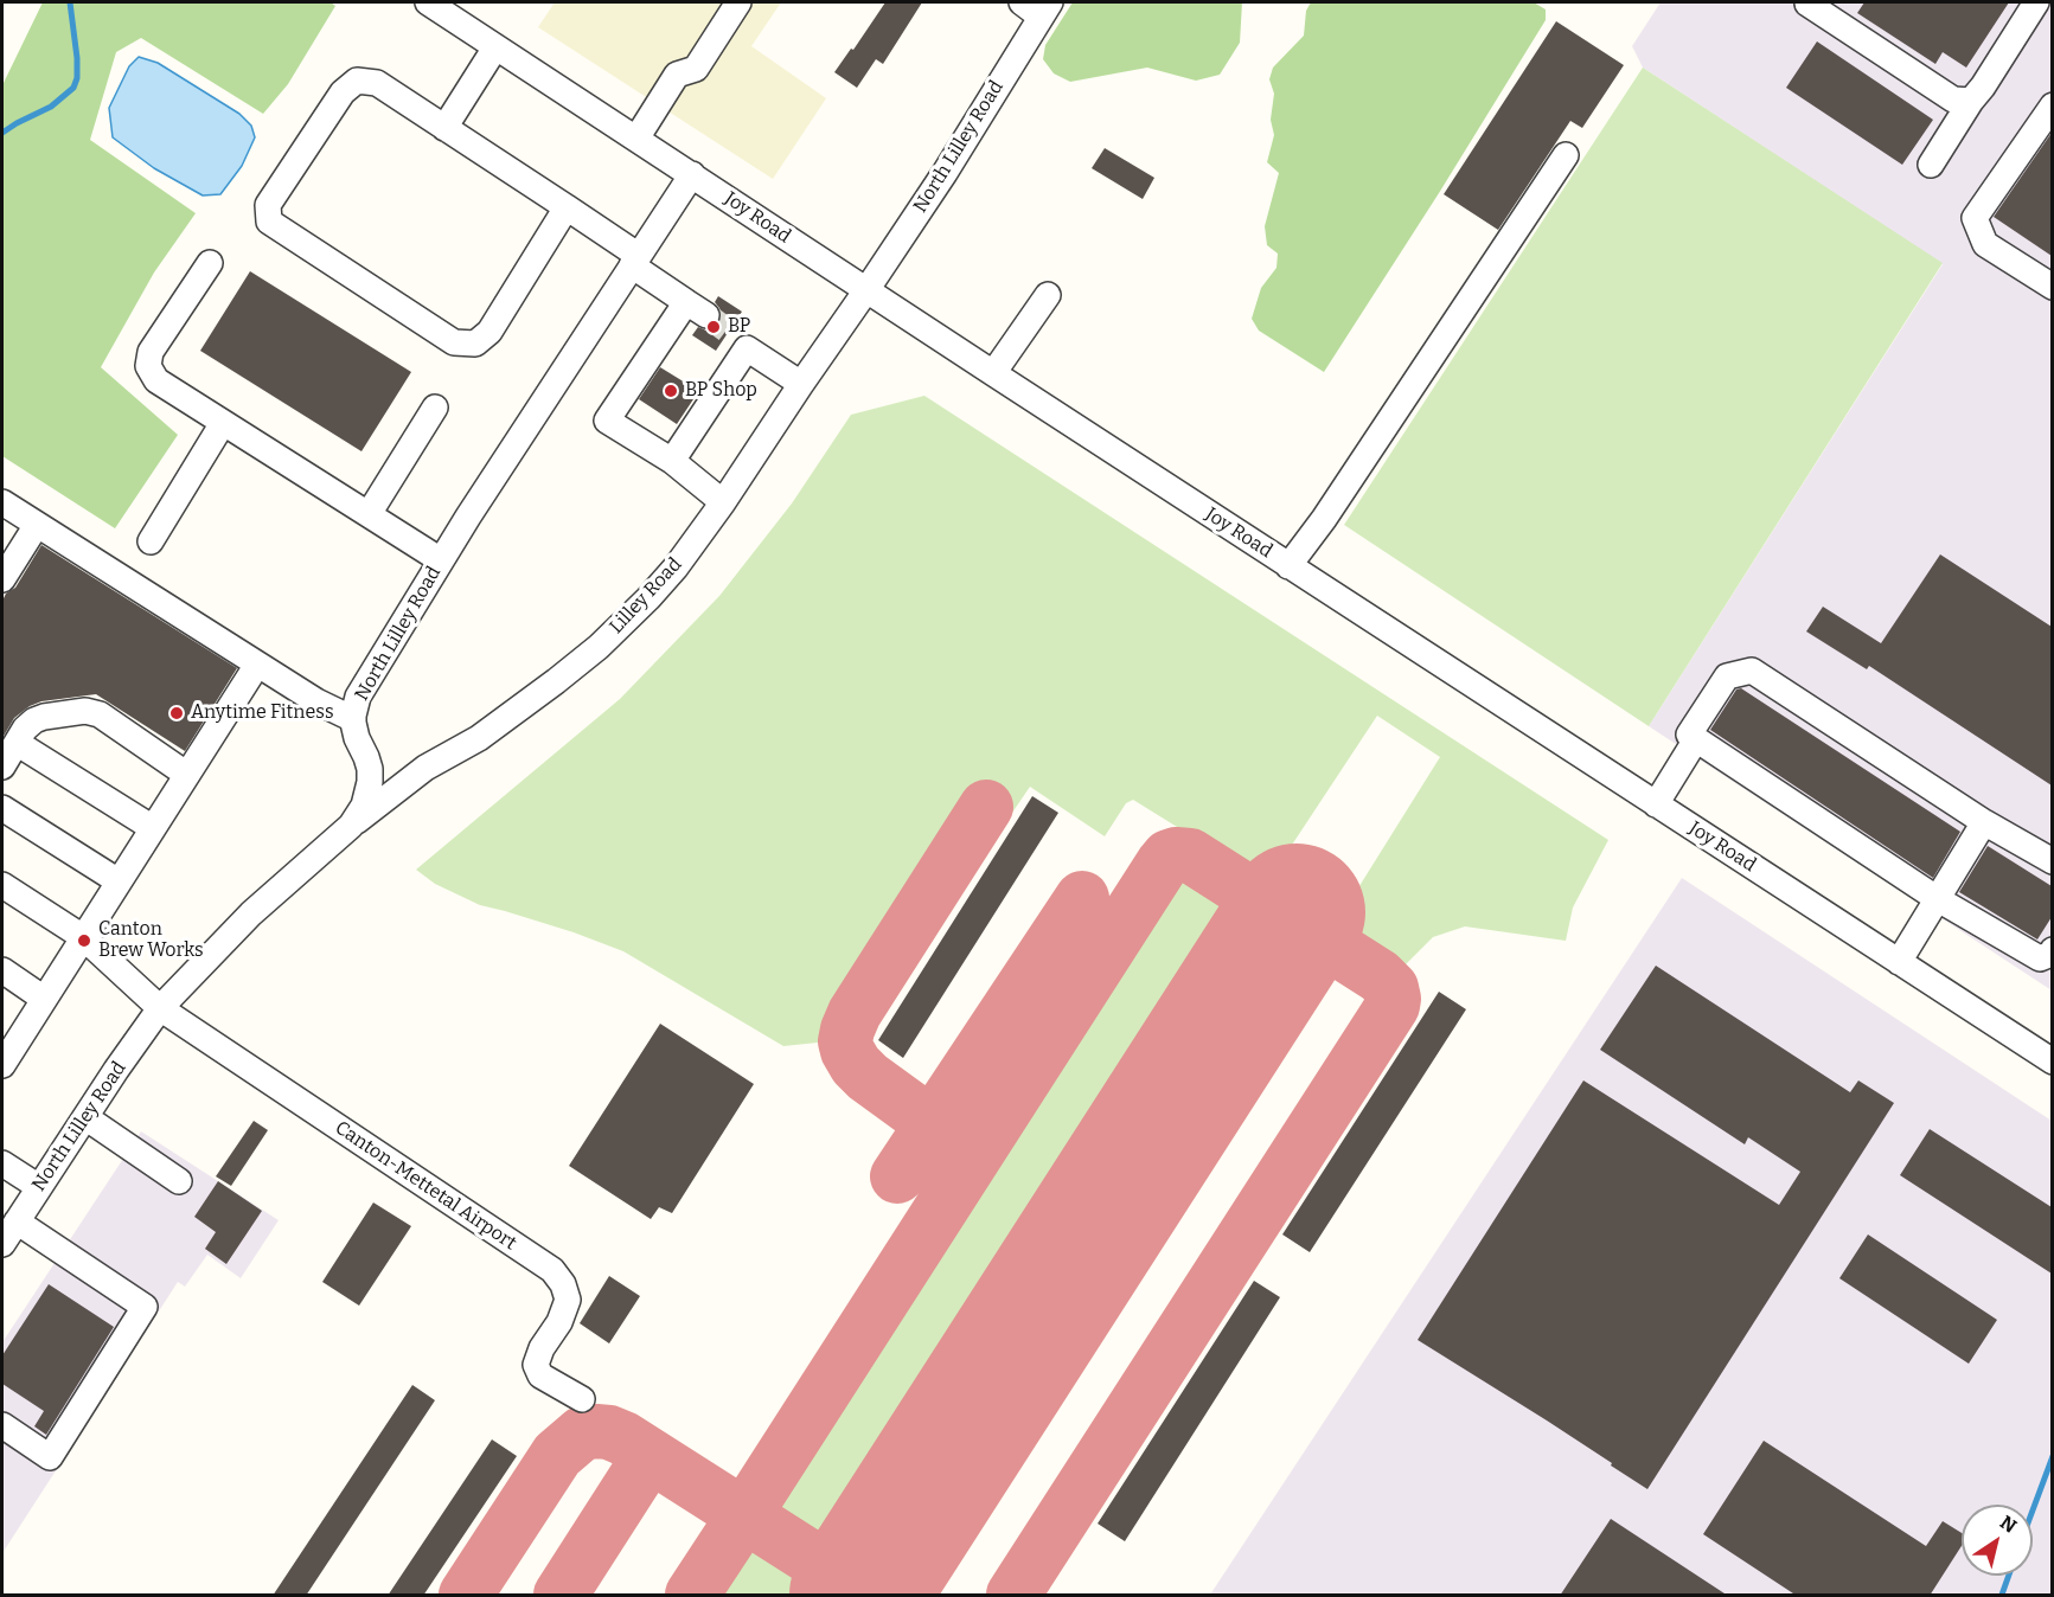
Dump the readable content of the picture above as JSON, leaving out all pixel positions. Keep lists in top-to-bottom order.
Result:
{
  "streets": {
    "street": [
      "North Lilley Road",
      "Joy Road",
      "Lilley Road",
      "Canton-Mettetal Airport"
    ]
  },
  "crossings": [
    ["North Lilley Road", "Joy Road"],
    ["North Lilley Road", "Lilley Road"],
    ["North Lilley Road", "Canton-Mettetal Airport"],
    ["Joy Road", "Lilley Road"]
  ],
  "places": [
    "BP",
    "BP Shop",
    "Anytime Fitness",
    "Canton Brew Works"
  ],
  "north": "top right"
}
